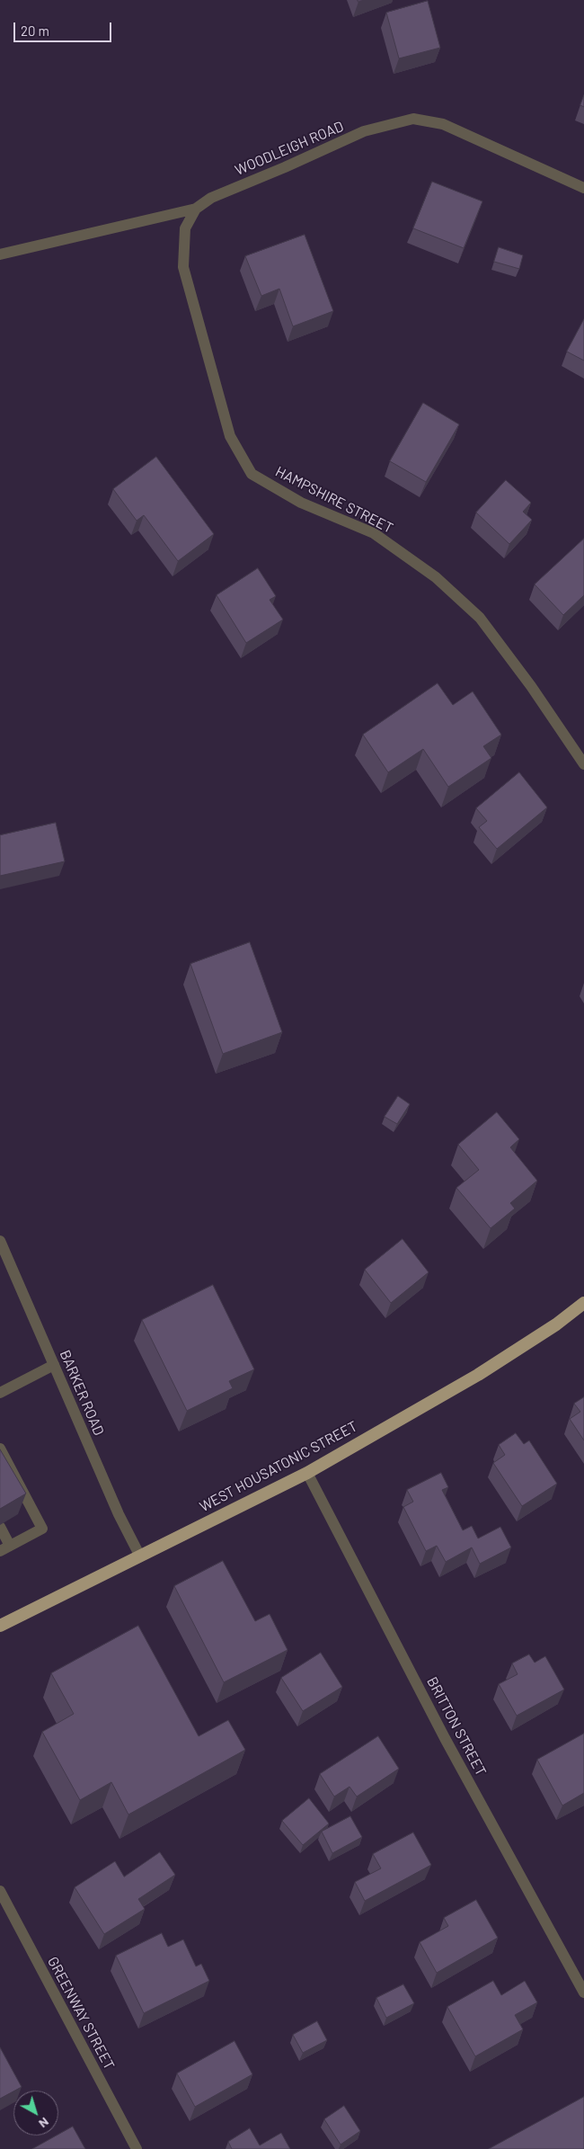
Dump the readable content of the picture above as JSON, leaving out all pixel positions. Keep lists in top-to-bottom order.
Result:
{
  "streets": {
    "highway": ["WEST HOUSATONIC STREET"],
    "street": [
      "WOODLEIGH ROAD",
      "HAMPSHIRE STREET",
      "BARKER ROAD",
      "BRITTON STREET",
      "GREENWAY STREET"
    ]
  },
  "crossings": [
    ["WOODLEIGH ROAD", "HAMPSHIRE STREET"],
    ["BARKER ROAD", "WEST HOUSATONIC STREET"],
    ["WEST HOUSATONIC STREET", "BRITTON STREET"]
  ],
  "scale_bar": "20 m",
  "north": "bottom right"
}
